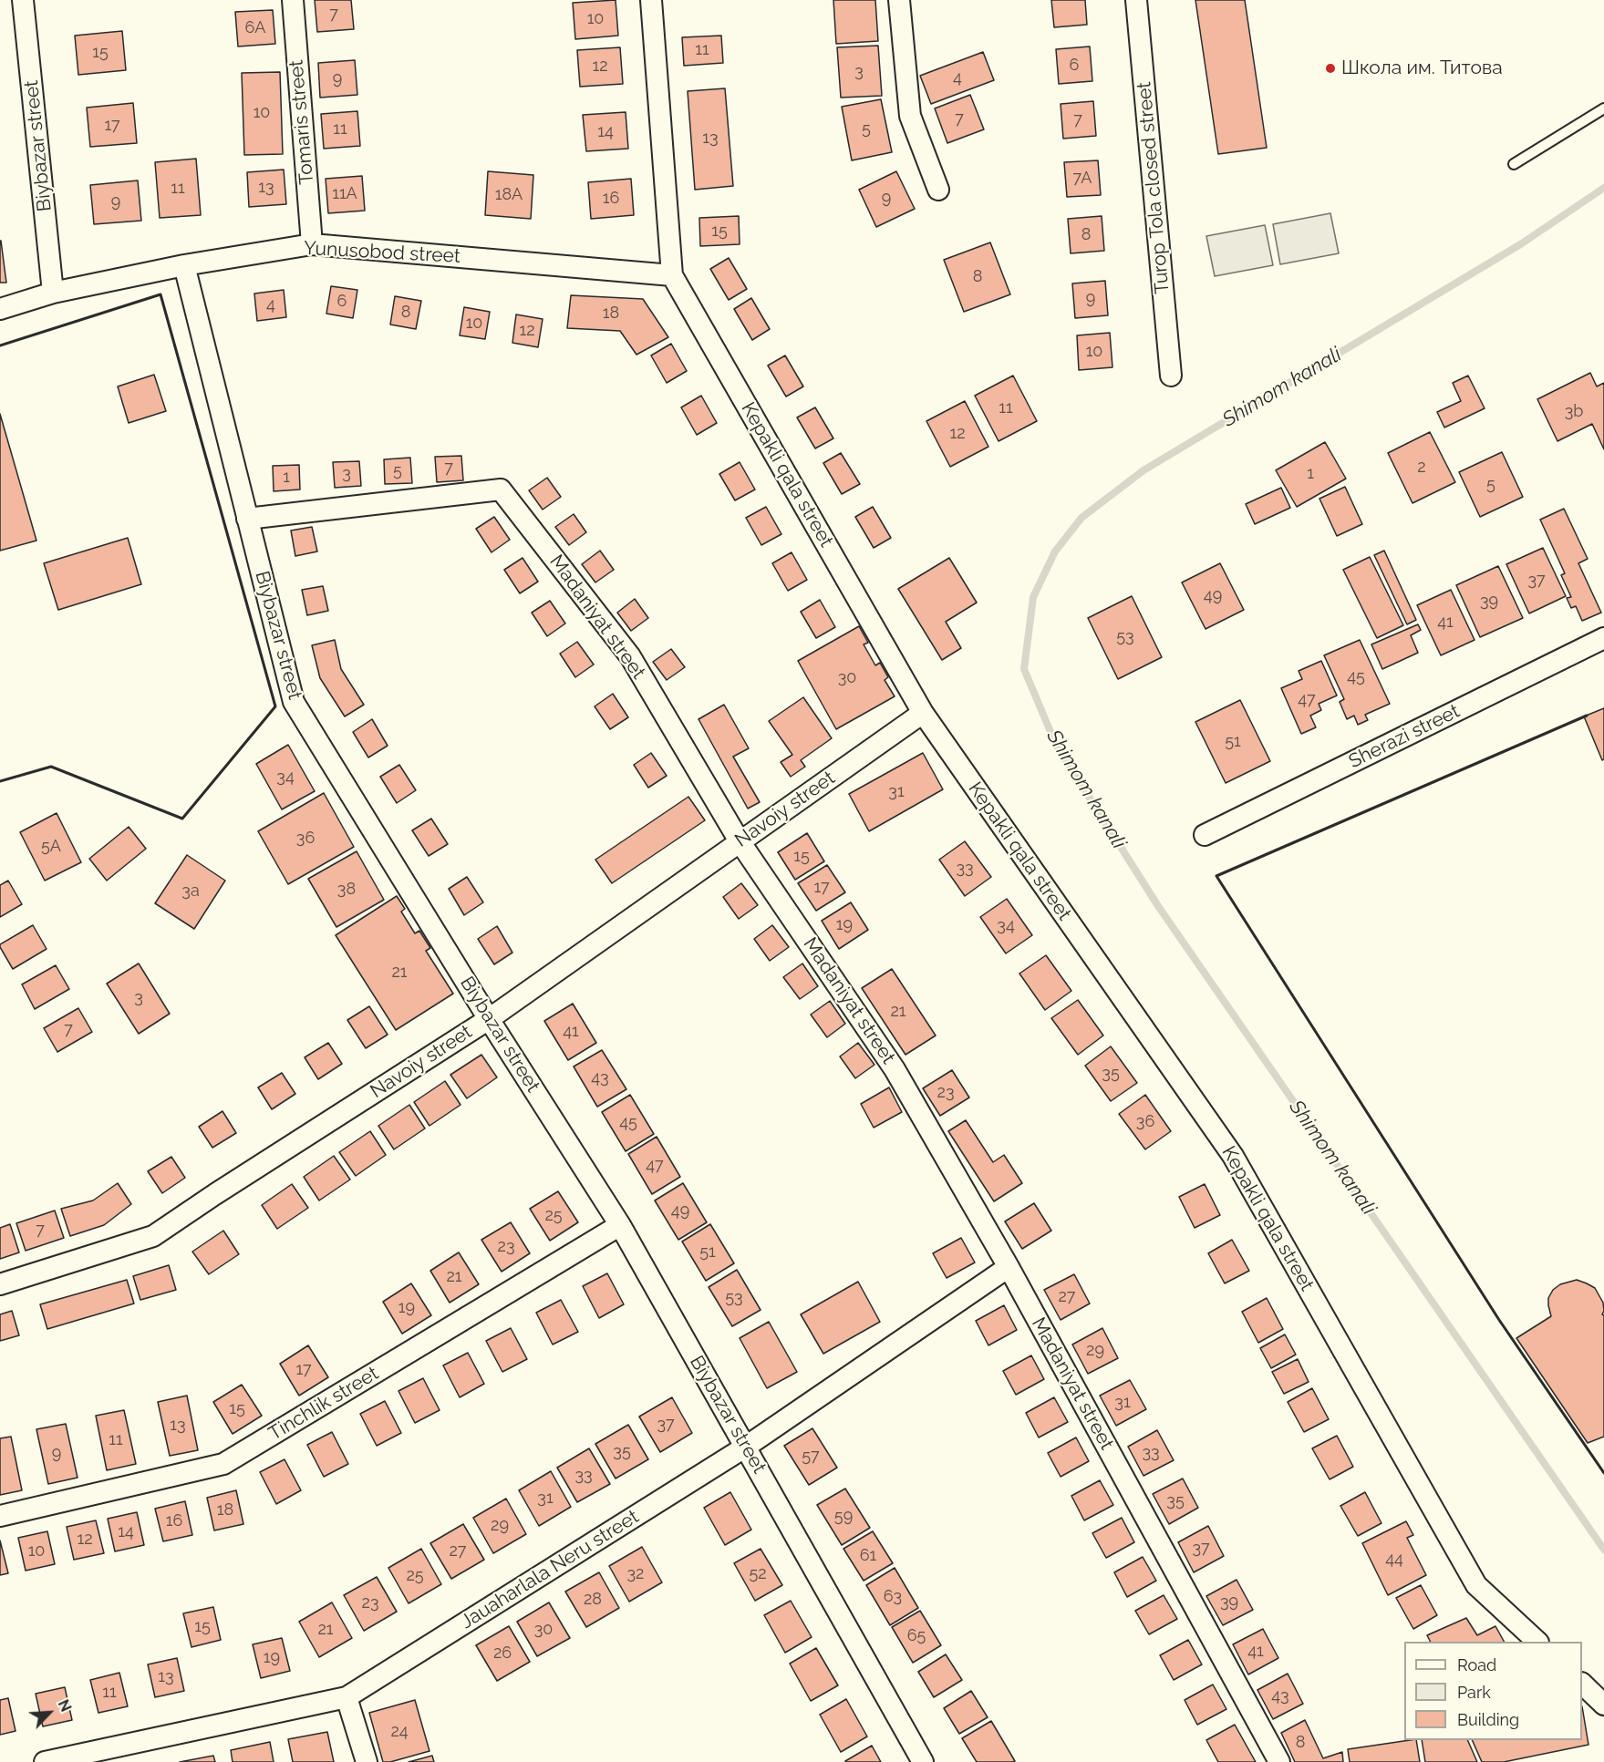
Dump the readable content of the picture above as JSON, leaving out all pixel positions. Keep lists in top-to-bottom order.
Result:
{
  "streets": {
    "street": [
      "Tomaris street",
      "Biybazar street",
      "Turop Tola closed street",
      "Yunusobod street",
      "Kepakli qala street",
      "Madaniyat street",
      "Sherazi street",
      "Navoiy street",
      "Tinchlik street",
      "Jauaharlala Neru street"
    ]
  },
  "crossings": [
    ["Tomaris street", "Yunusobod street"],
    ["Biybazar street", "Yunusobod street"],
    ["Biybazar street", "Madaniyat street"],
    ["Biybazar street", "Navoiy street"],
    ["Biybazar street", "Tinchlik street"],
    ["Biybazar street", "Jauaharlala Neru street"],
    ["Yunusobod street", "Kepakli qala street"],
    ["Kepakli qala street", "Navoiy street"],
    ["Madaniyat street", "Navoiy street"],
    ["Madaniyat street", "Jauaharlala Neru street"]
  ],
  "water": ["Shimom kanali"],
  "places": ["Школа им. Титова"],
  "house_numbers": [
    "7",
    "10",
    "6A",
    "11",
    "15",
    "6",
    "12",
    "3",
    "4",
    "9",
    "10",
    "7",
    "7",
    "17",
    "11",
    "5",
    "14",
    "13",
    "7A",
    "13",
    "11",
    "11A",
    "18A",
    "16",
    "9",
    "9",
    "15",
    "8",
    "8",
    "9",
    "6",
    "4",
    "8",
    "18",
    "10",
    "12",
    "10",
    "11",
    "3b",
    "12",
    "2",
    "7",
    "5",
    "3",
    "1",
    "1",
    "5",
    "37",
    "49",
    "39",
    "41",
    "53",
    "45",
    "30",
    "47",
    "51",
    "34",
    "31",
    "36",
    "5A",
    "15",
    "33",
    "17",
    "38",
    "3a",
    "19",
    "34",
    "21",
    "3",
    "21",
    "7",
    "41",
    "35",
    "43",
    "23",
    "36",
    "45",
    "47",
    "49",
    "25",
    "7",
    "23",
    "51",
    "21",
    "27",
    "53",
    "19",
    "29",
    "17",
    "31",
    "15",
    "37",
    "13",
    "11",
    "35",
    "33",
    "9",
    "57",
    "33",
    "31",
    "35",
    "18",
    "59",
    "16",
    "29",
    "14",
    "12",
    "37",
    "10",
    "27",
    "61",
    "44",
    "32",
    "52",
    "25",
    "63",
    "28",
    "39",
    "23",
    "15",
    "21",
    "30",
    "65",
    "41",
    "26",
    "19",
    "13",
    "11",
    "43",
    "24",
    "8"
  ],
  "legend": ["Road", "Park", "Building"],
  "north": "top right"
}
